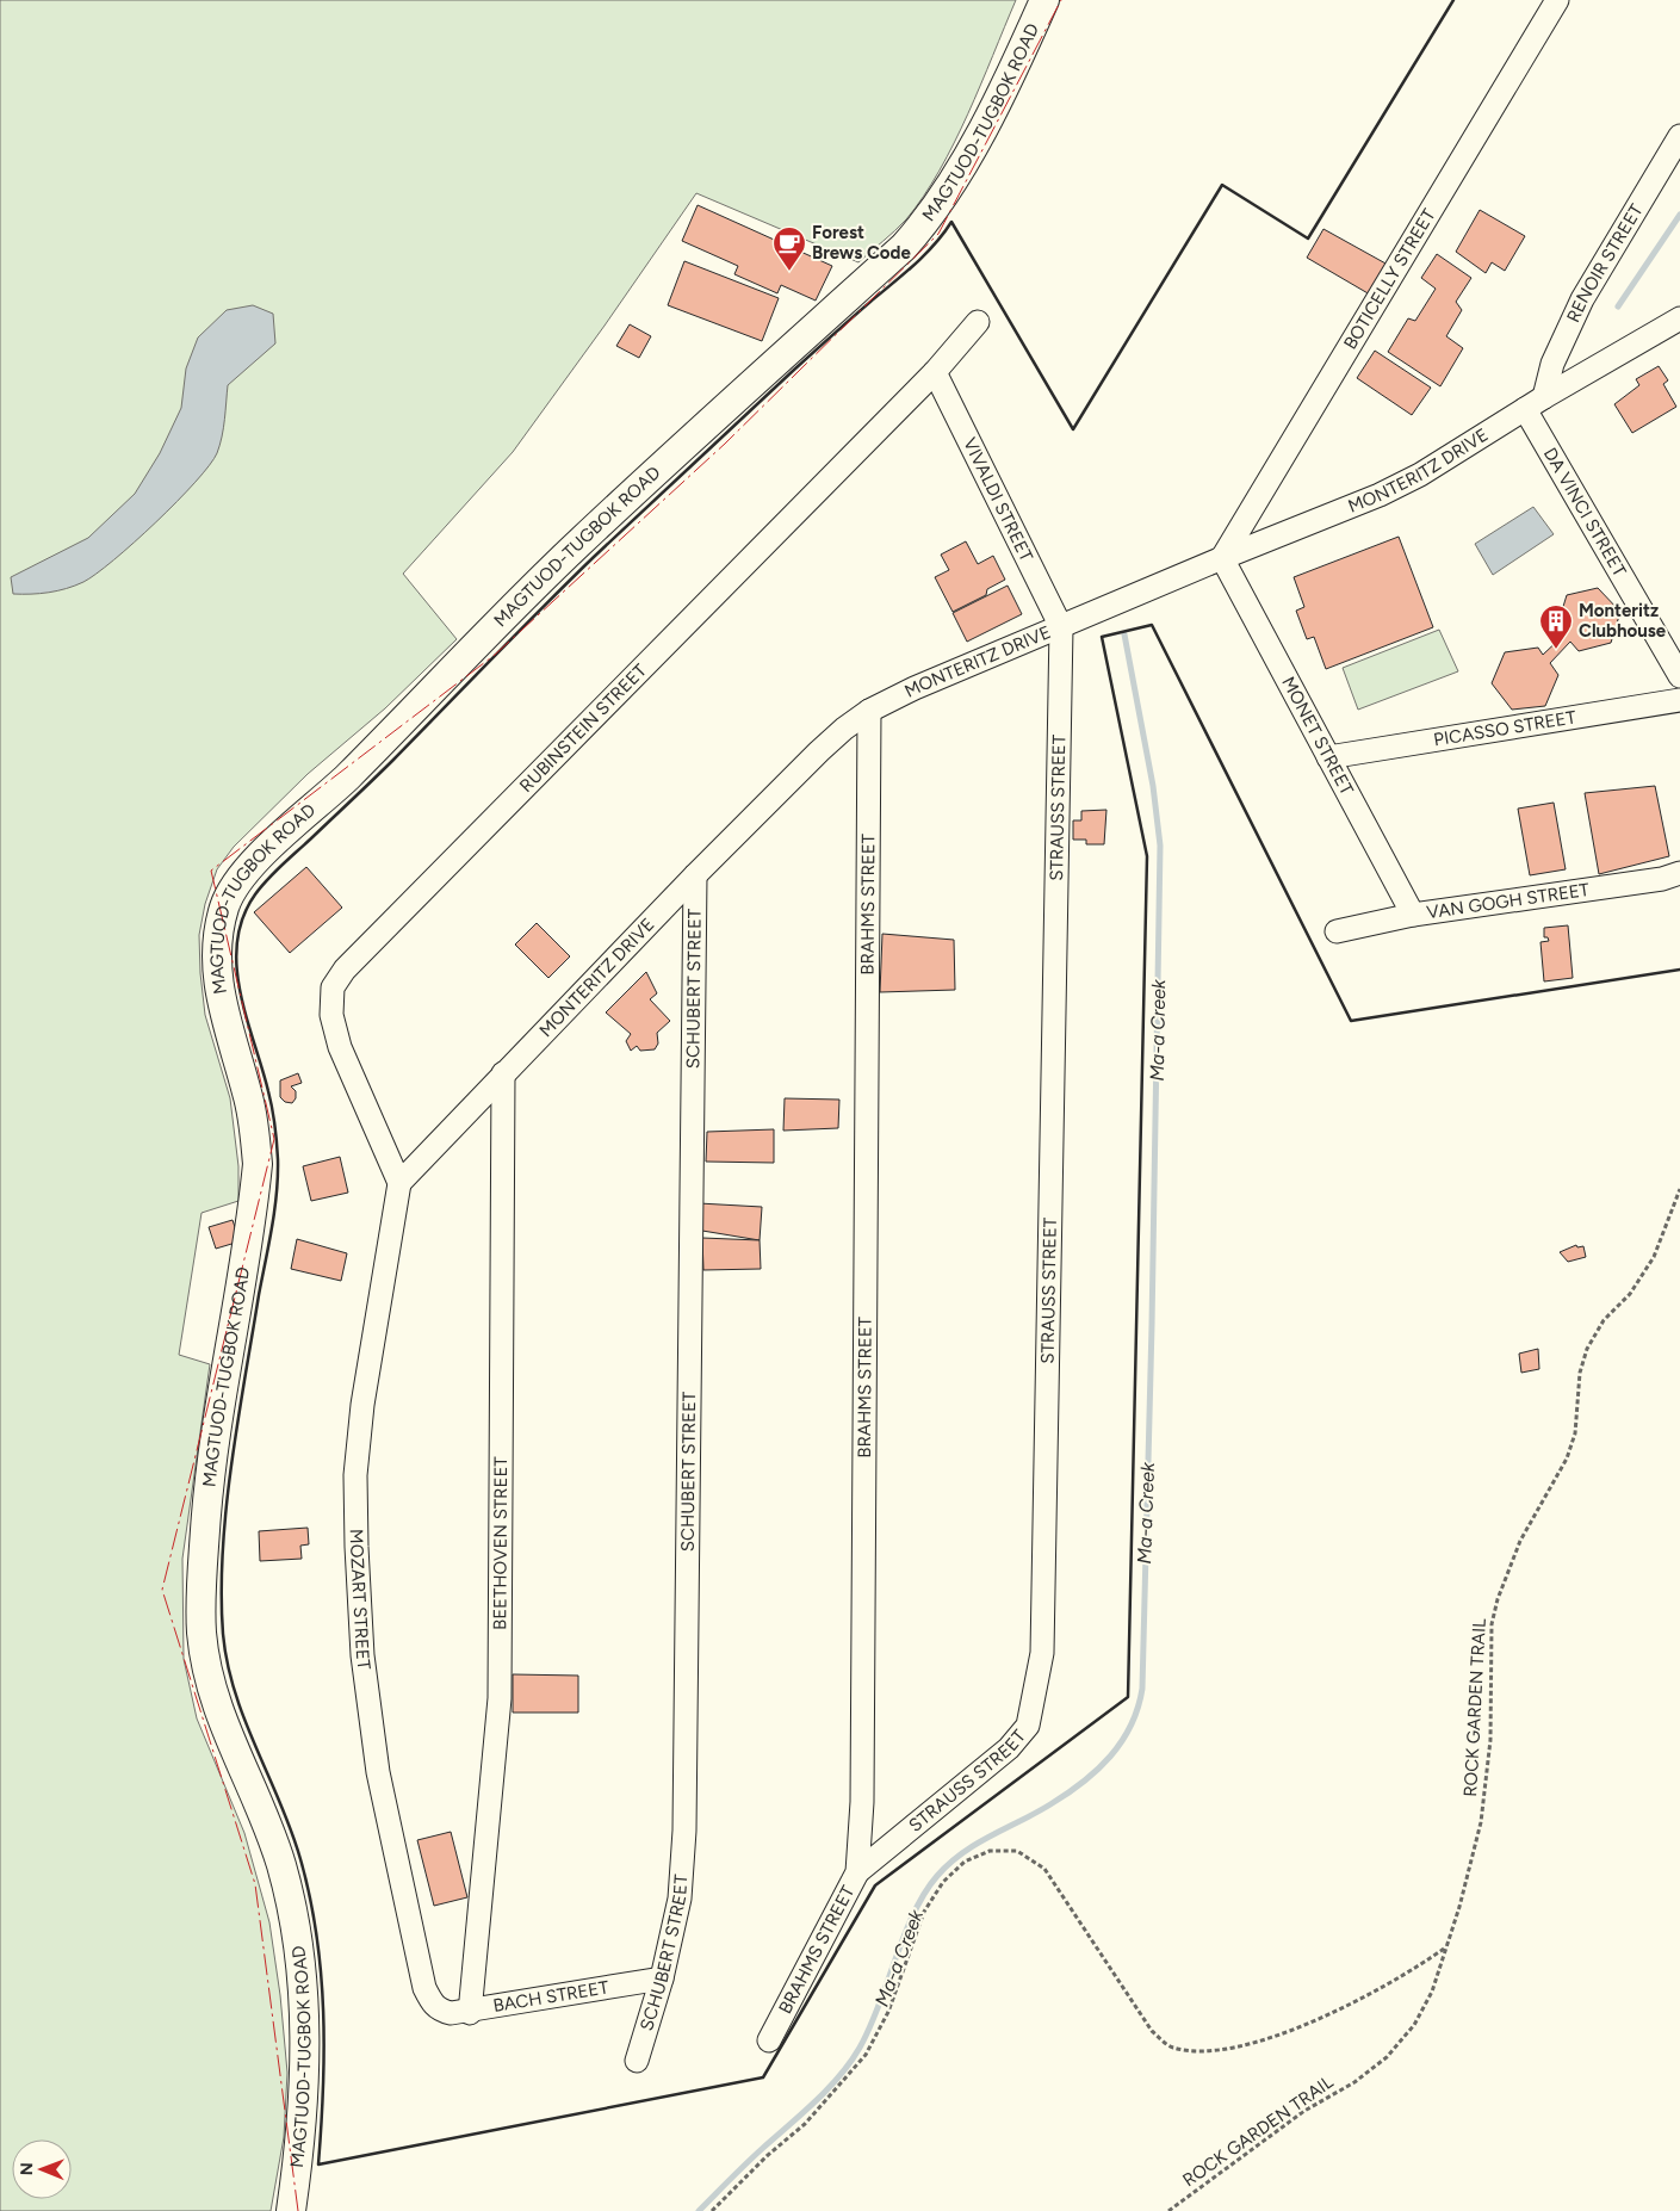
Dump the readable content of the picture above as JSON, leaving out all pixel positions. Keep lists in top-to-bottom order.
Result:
{
  "streets": {
    "main road": ["MAGTUOD-TUGBOK ROAD"],
    "street": [
      "RENOIR STREET",
      "BOTICELLY STREET",
      "MONTERITZ DRIVE",
      "VIVALDI STREET",
      "DA VINCI STREET",
      "RUBINSTEIN STREET",
      "PICASSO STREET",
      "MONET STREET",
      "STRAUSS STREET",
      "VAN GOGH STREET",
      "BRAHMS STREET",
      "SCHUBERT STREET",
      "BEETHOVEN STREET",
      "MOZART STREET",
      "BACH STREET"
    ],
    "path": ["ROCK GARDEN TRAIL"]
  },
  "crossings": [
    ["RENOIR STREET", "MONTERITZ DRIVE"],
    ["RENOIR STREET", "DA VINCI STREET"],
    ["BOTICELLY STREET", "MONTERITZ DRIVE"],
    ["BOTICELLY STREET", "MONET STREET"],
    ["MONTERITZ DRIVE", "VIVALDI STREET"],
    ["MONTERITZ DRIVE", "DA VINCI STREET"],
    ["MONTERITZ DRIVE", "RUBINSTEIN STREET"],
    ["MONTERITZ DRIVE", "MONET STREET"],
    ["MONTERITZ DRIVE", "STRAUSS STREET"],
    ["MONTERITZ DRIVE", "BRAHMS STREET"],
    ["MONTERITZ DRIVE", "SCHUBERT STREET"],
    ["MONTERITZ DRIVE", "BEETHOVEN STREET"],
    ["MONTERITZ DRIVE", "MOZART STREET"],
    ["VIVALDI STREET", "RUBINSTEIN STREET"],
    ["VIVALDI STREET", "STRAUSS STREET"],
    ["RUBINSTEIN STREET", "MOZART STREET"],
    ["PICASSO STREET", "MONET STREET"],
    ["MONET STREET", "VAN GOGH STREET"],
    ["STRAUSS STREET", "BRAHMS STREET"],
    ["SCHUBERT STREET", "BACH STREET"],
    ["BEETHOVEN STREET", "BACH STREET"],
    ["MOZART STREET", "BACH STREET"]
  ],
  "water": ["Ma-a Creek"],
  "places": {
    "cafe": ["Forest Brews Code"],
    "building": ["Monteritz Clubhouse"]
  },
  "north": "left"
}
